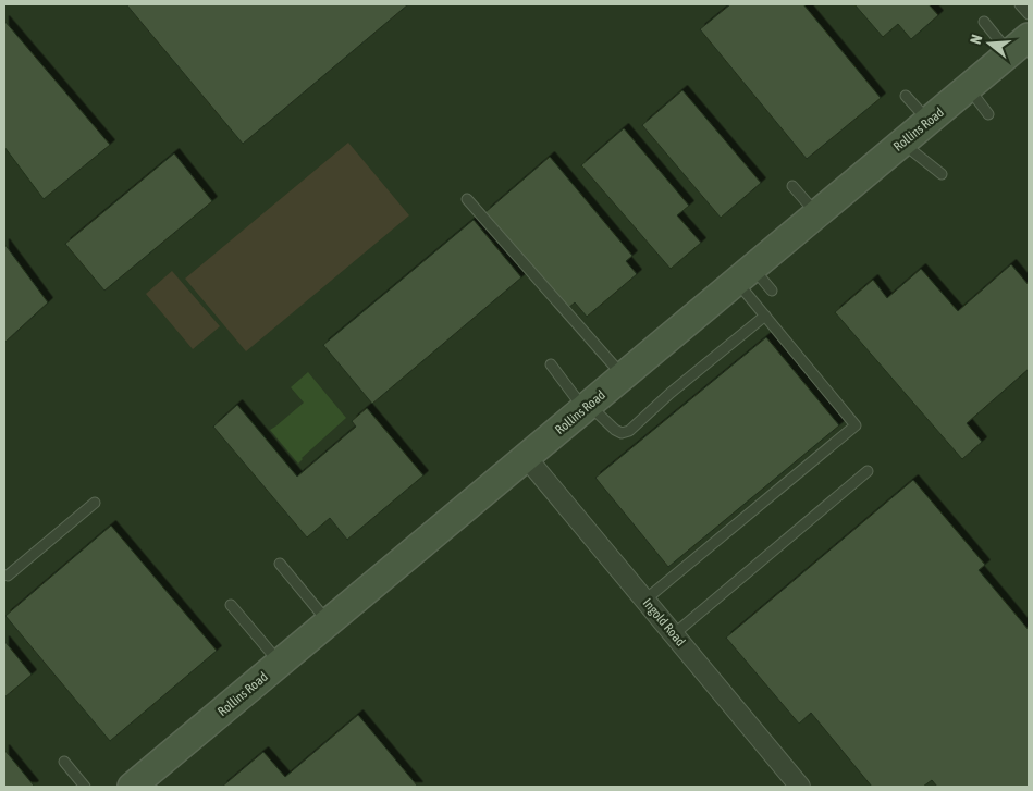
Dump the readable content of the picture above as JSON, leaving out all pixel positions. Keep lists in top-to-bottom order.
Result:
{
  "streets": {
    "main road": ["Rollins Road"],
    "street": ["Ingold Road"]
  },
  "crossings": [
    ["Rollins Road", "Ingold Road"]
  ],
  "north": "left"
}
